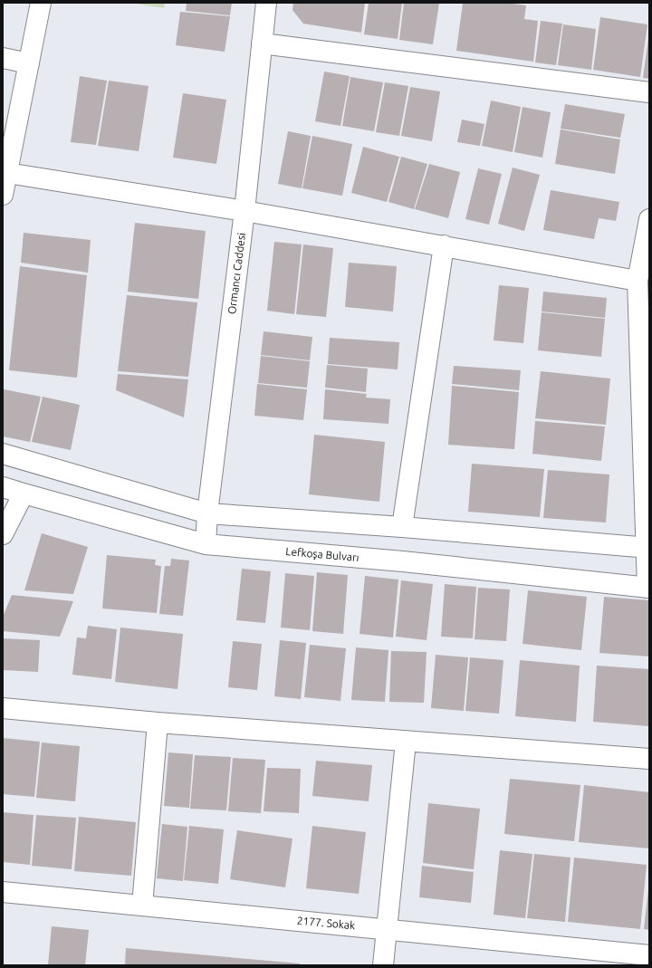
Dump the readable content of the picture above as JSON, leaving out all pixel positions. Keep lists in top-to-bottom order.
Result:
{
  "streets": {
    "street": ["Ormancı Caddesi", "Lefkoşa Bulvarı", "2177. Sokak"]
  },
  "crossings": [
    ["Ormancı Caddesi", "Lefkoşa Bulvarı"]
  ]
}
